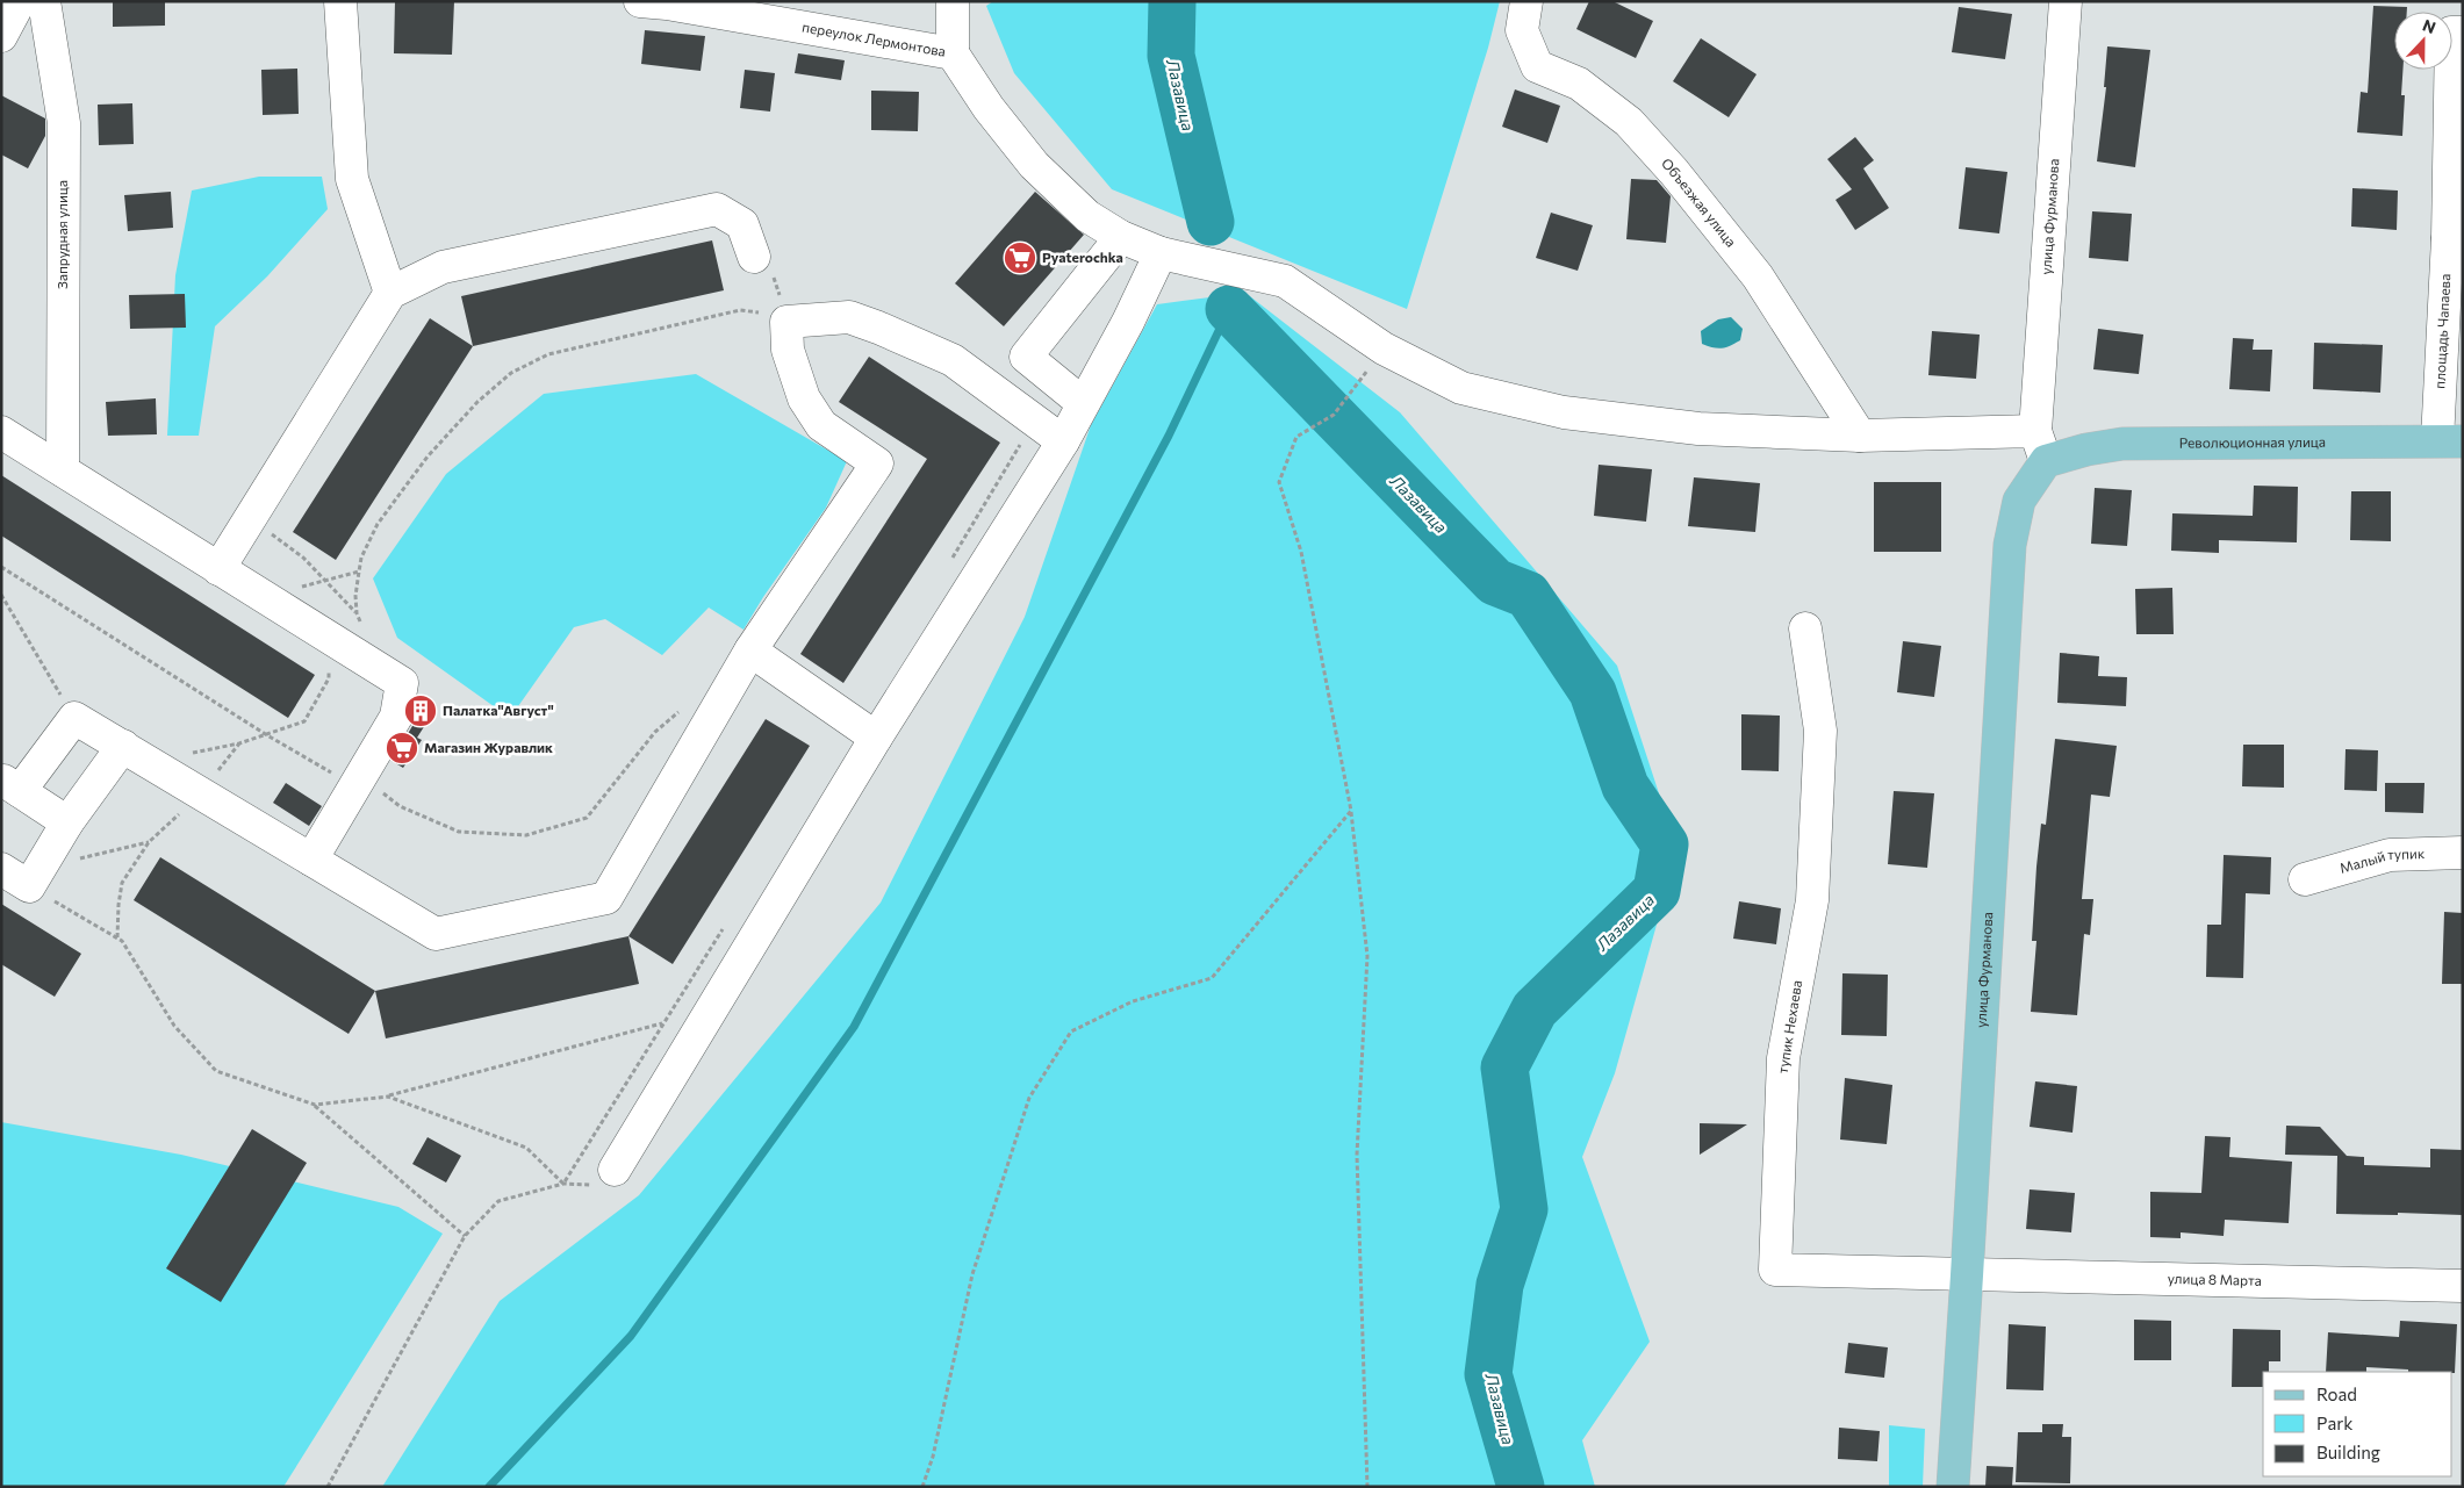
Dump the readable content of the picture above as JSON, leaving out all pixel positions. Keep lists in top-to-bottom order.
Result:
{
  "streets": {
    "main road": ["улица Фурманова", "Революционная улица"],
    "street": [
      "переулок Лермонтова",
      "Объезжая улица",
      "Запрудная улица",
      "площадь Чапаева",
      "Малый тупик",
      "тупик Нехаева",
      "улица 8 Марта"
    ]
  },
  "crossings": [
    ["переулок Лермонтова", "Объезжая улица"],
    ["переулок Лермонтова", "улица Фурманова"],
    ["улица Фурманова", "Революционная улица"],
    ["улица Фурманова", "тупик Нехаева"],
    ["улица Фурманова", "улица 8 Марта"],
    ["площадь Чапаева", "Революционная улица"],
    ["тупик Нехаева", "улица 8 Марта"]
  ],
  "water": ["Лазавица"],
  "places": {
    "supermarket": ["Pyaterochka", "Магазин Журавлик"],
    "building": ["Палатка\"Август\""]
  },
  "legend": ["Road", "Park", "Building"],
  "north": "top"
}
